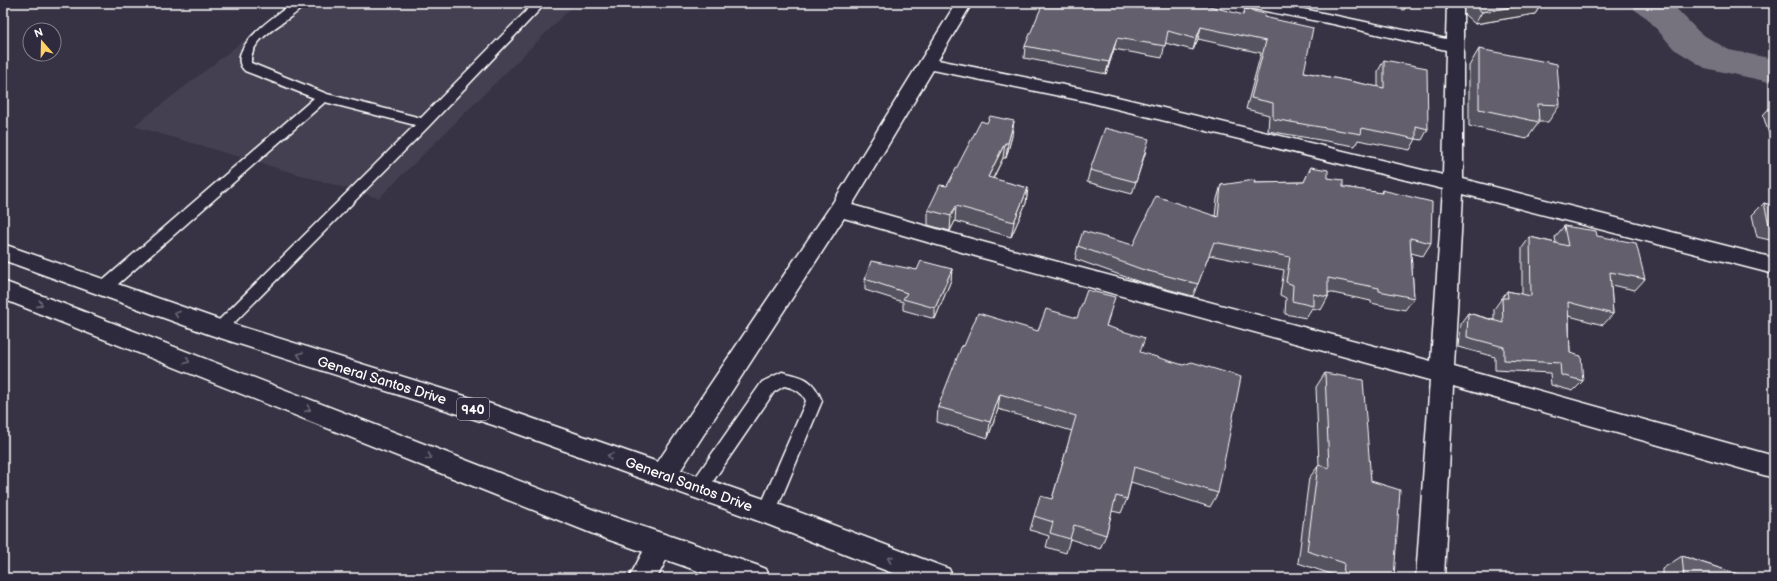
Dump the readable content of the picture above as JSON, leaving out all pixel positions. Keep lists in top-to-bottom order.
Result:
{
  "streets": {
    "main road": ["General Santos Drive", "940"]
  },
  "north": "top"
}
